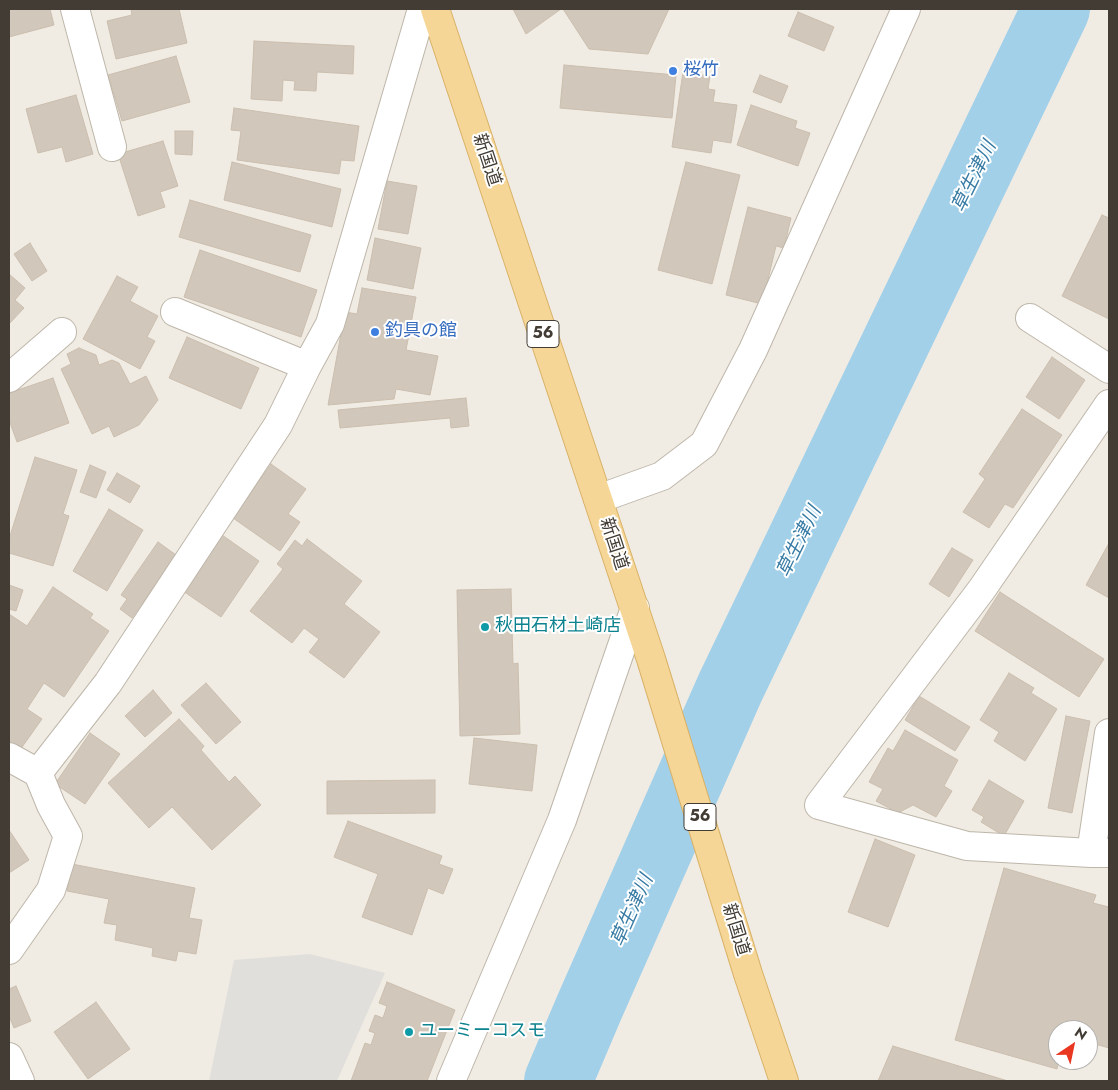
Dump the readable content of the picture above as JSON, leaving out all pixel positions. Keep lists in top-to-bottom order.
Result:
{
  "streets": {
    "main road": ["新国道", "56"]
  },
  "water": ["草生津川"],
  "places": [
    "桜竹",
    "釣具の館",
    "秋田石材土崎店",
    "ユーミーコスモ"
  ],
  "north": "top right"
}
